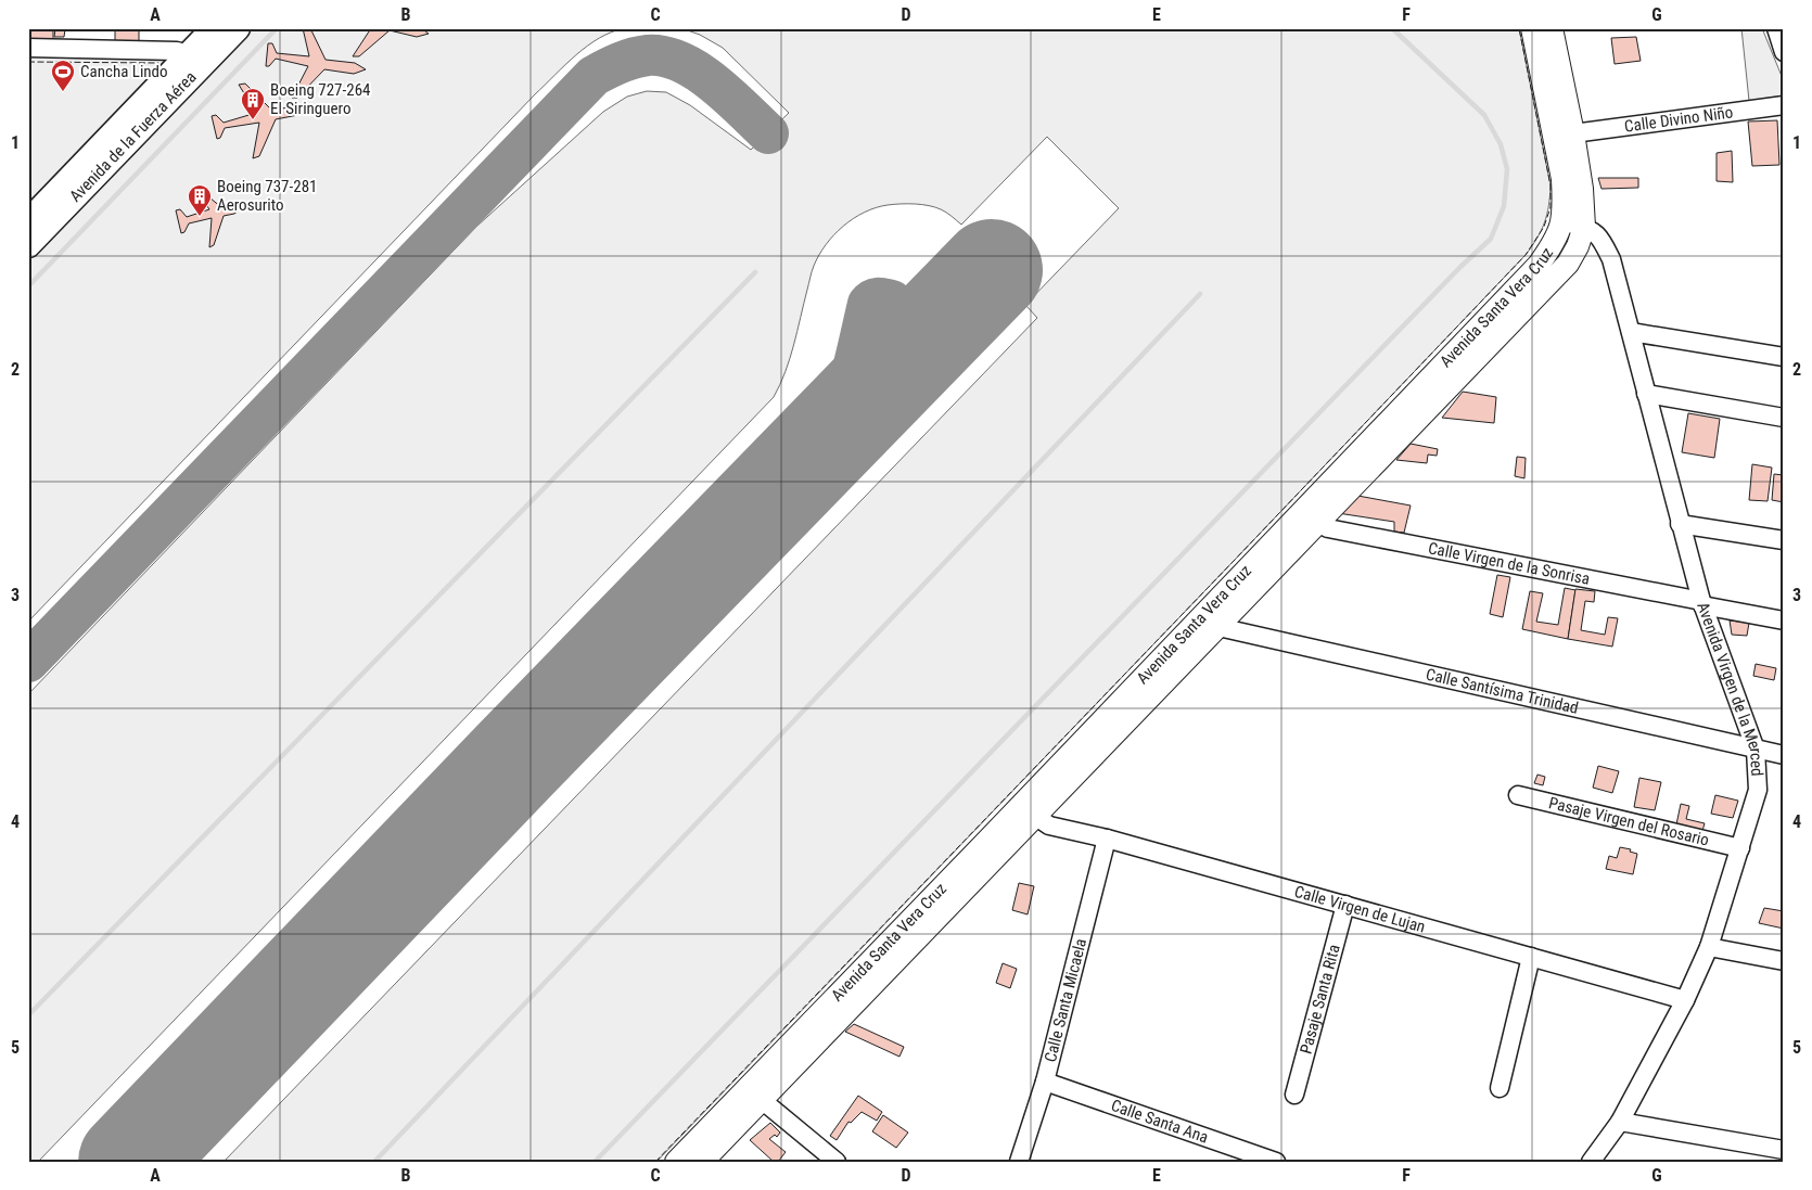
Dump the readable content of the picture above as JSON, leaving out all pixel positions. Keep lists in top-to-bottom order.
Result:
{
  "streets": {
    "highway": ["Avenida de la Fuerza Aérea"],
    "main road": ["Avenida Santa Vera Cruz"],
    "street": [
      "Calle Divino Niño",
      "Calle Virgen de la Sonrisa",
      "Avenida Virgen de la Merced",
      "Calle Santísima Trinidad",
      "Pasaje Virgen del Rosario",
      "Calle Virgen de Lujan",
      "Pasaje Santa Rita",
      "Calle Santa Micaela",
      "Calle Santa Ana"
    ]
  },
  "crossings": [
    ["Calle Divino Niño", "Avenida Santa Vera Cruz"],
    ["Avenida Santa Vera Cruz", "Calle Virgen de la Sonrisa"],
    ["Avenida Santa Vera Cruz", "Avenida Virgen de la Merced"],
    ["Avenida Santa Vera Cruz", "Calle Santísima Trinidad"],
    ["Avenida Santa Vera Cruz", "Calle Virgen de Lujan"],
    ["Calle Virgen de la Sonrisa", "Avenida Virgen de la Merced"],
    ["Avenida Virgen de la Merced", "Calle Santísima Trinidad"],
    ["Avenida Virgen de la Merced", "Pasaje Virgen del Rosario"],
    ["Avenida Virgen de la Merced", "Calle Virgen de Lujan"],
    ["Calle Virgen de Lujan", "Pasaje Santa Rita"],
    ["Calle Virgen de Lujan", "Calle Santa Micaela"],
    ["Calle Santa Micaela", "Calle Santa Ana"]
  ],
  "places": {
    "sports": ["Cancha Lindo"],
    "building": ["Boeing 727-264 El Siringuero", "Boeing 737-281 Aerosurito"]
  },
  "grid": {
    "columns": [
      "A",
      "B",
      "C",
      "D",
      "E",
      "F",
      "G"
    ],
    "rows": [
      "1",
      "2",
      "3",
      "4",
      "5"
    ]
  }
}
